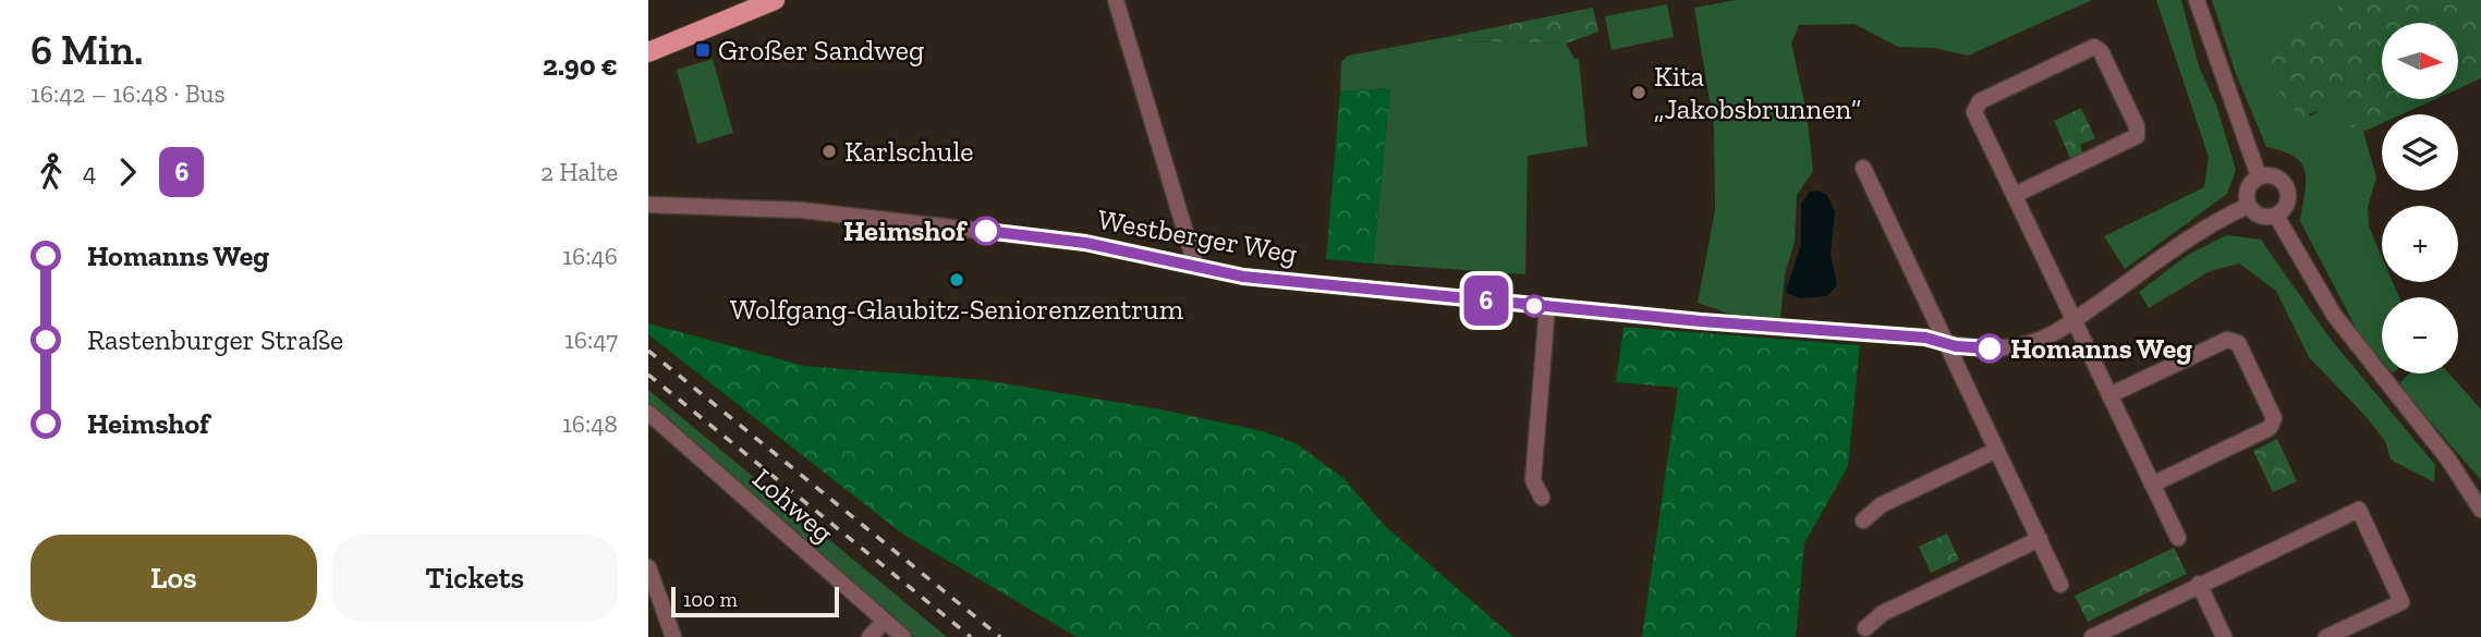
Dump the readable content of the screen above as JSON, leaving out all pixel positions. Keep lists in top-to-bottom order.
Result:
{
  "streets": {
    "street": ["Westberger Weg", "Lohweg"]
  },
  "places": {
    "transit": ["Großer Sandweg"],
    "other": [
      "Kita „Jakobsbrunnen“",
      "Karlschule",
      "Heimshof",
      "Wolfgang-Glaubitz-Seniorenzentrum",
      "Homanns Weg"
    ]
  },
  "lines": ["bus line 6"],
  "scale_bar": "100 m",
  "north": "right",
  "page": {
    "heading": ["6 Min.", "16:42 – 16:48 · Bus", "2.90 €"],
    "on_map": "6",
    "map_buttons": ["+", "−"],
    "legs": ["4", "6", "2 Halte"],
    "list": [
      {
        "name": "Homanns Weg",
        "value": "16:46"
      },
      {
        "name": "Rastenburger Straße",
        "value": "16:47"
      },
      {
        "name": "Heimshof",
        "value": "16:48"
      }
    ],
    "buttons": ["Los", "Tickets"],
    "scale": "100 m"
  }
}
